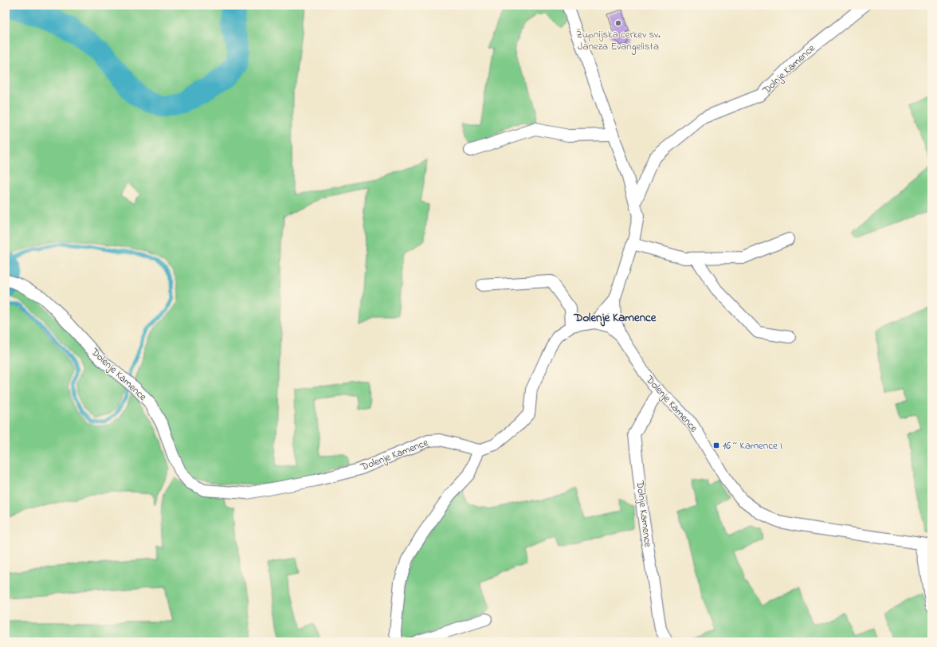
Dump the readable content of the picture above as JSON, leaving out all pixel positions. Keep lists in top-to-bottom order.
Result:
{
  "streets": {
    "street": ["Dolnje Kamence", "Dolenje Kamence"]
  },
  "crossings": [
    ["Dolnje Kamence", "Dolenje Kamence"]
  ],
  "districts": ["Dolenje Kamence"],
  "places": {
    "other": ["Župnijska cerkev sv. Janeza Evangelista"],
    "transit": ["16 ~ Kamence I"]
  }
}
